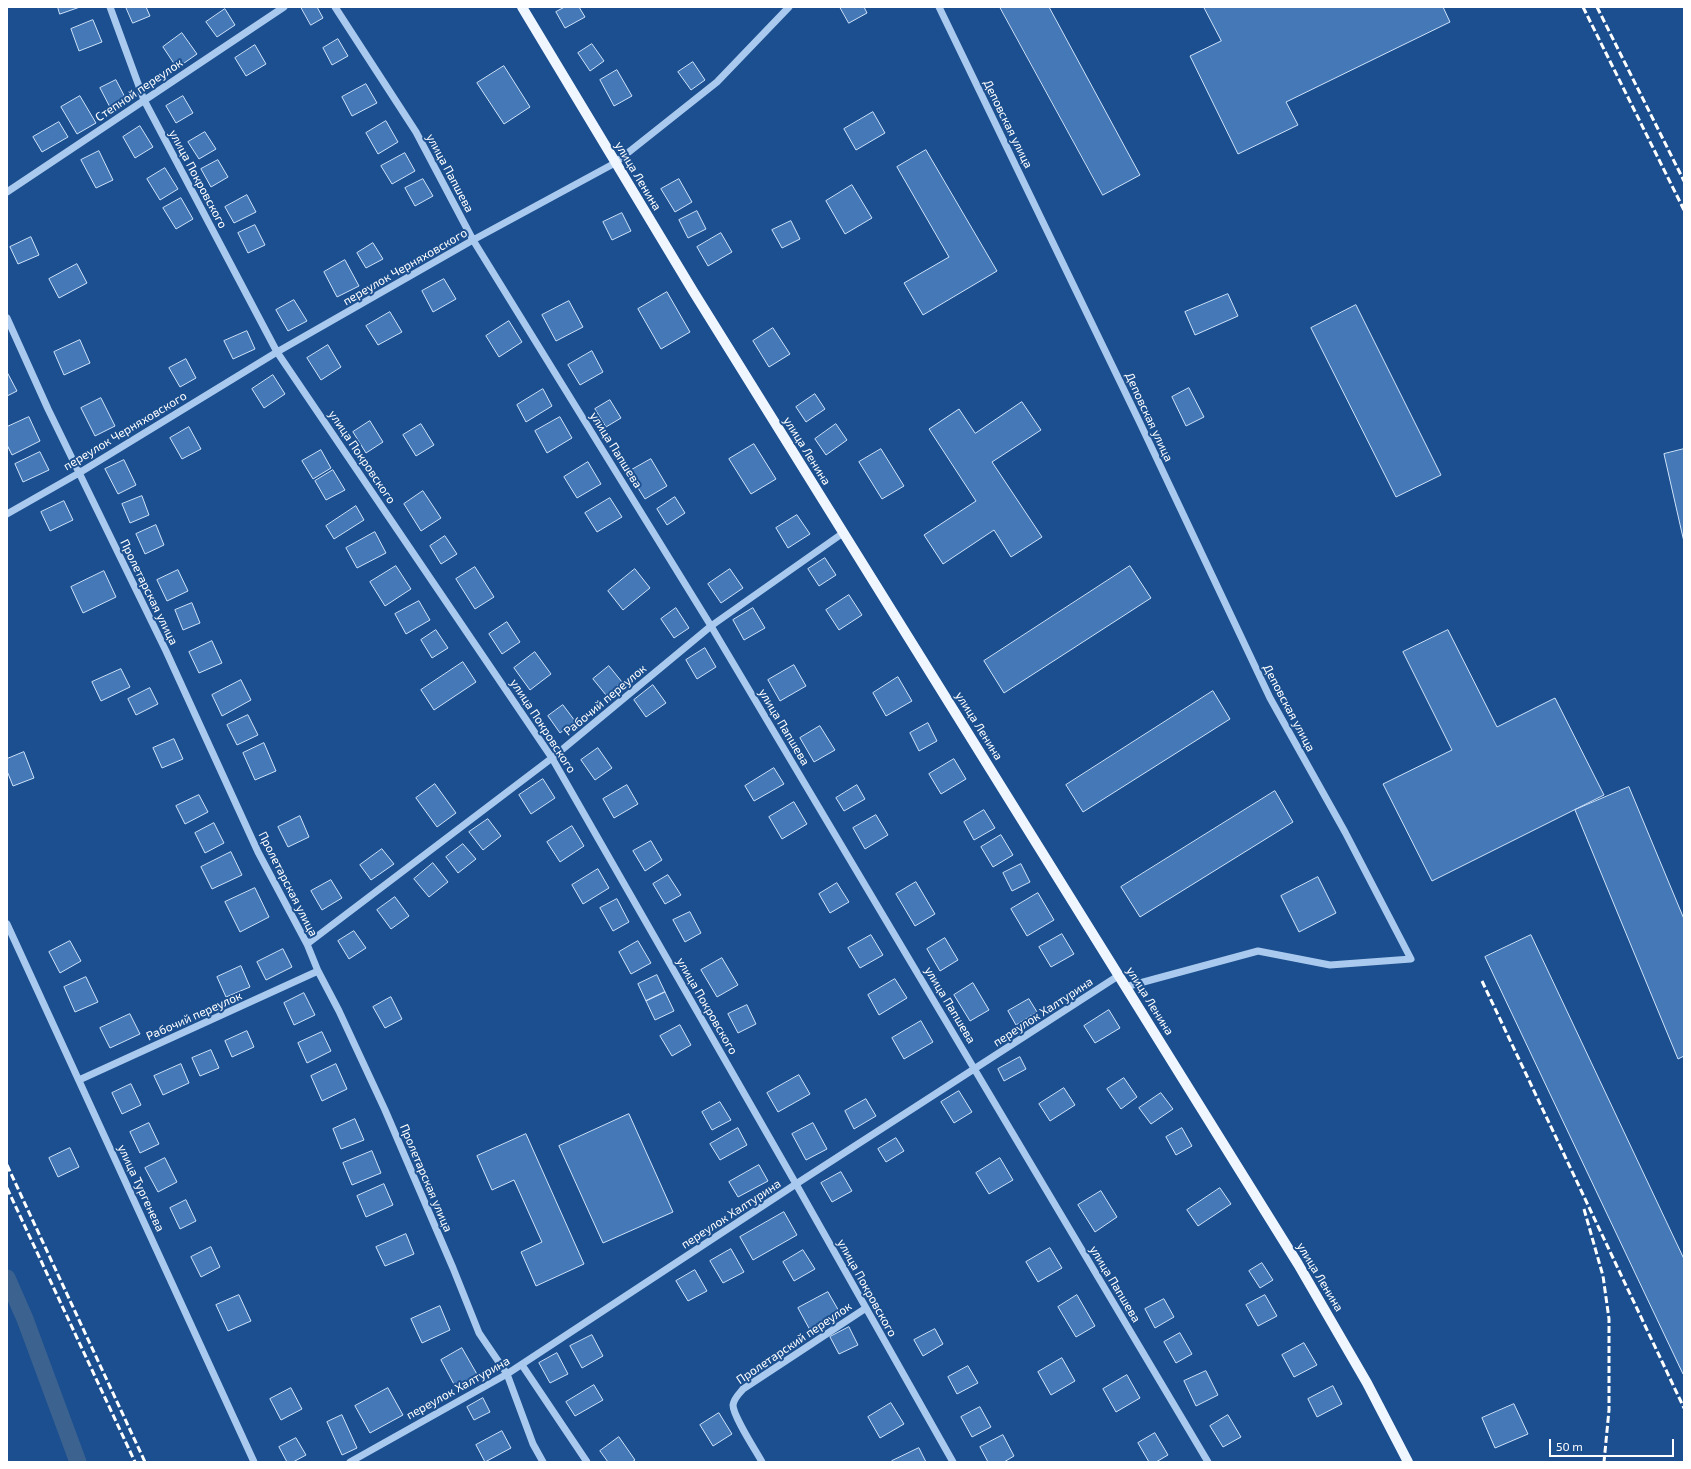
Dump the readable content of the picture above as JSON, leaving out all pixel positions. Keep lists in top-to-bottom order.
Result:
{
  "streets": {
    "main road": ["улица Ленина"],
    "street": [
      "Степной переулок",
      "Деповская улица",
      "улица Папшева",
      "улица Покровского",
      "переулок Черняховского",
      "Пролетарская улица",
      "Рабочий переулок",
      "переулок Халтурина",
      "улица Тургенева",
      "Пролетарский переулок"
    ]
  },
  "crossings": [
    ["Степной переулок", "улица Покровского"],
    ["Деповская улица", "улица Ленина"],
    ["улица Папшева", "переулок Черняховского"],
    ["улица Папшева", "Рабочий переулок"],
    ["улица Папшева", "переулок Халтурина"],
    ["улица Ленина", "переулок Черняховского"],
    ["улица Ленина", "Рабочий переулок"],
    ["улица Ленина", "переулок Халтурина"],
    ["улица Покровского", "переулок Черняховского"],
    ["улица Покровского", "Рабочий переулок"],
    ["улица Покровского", "переулок Халтурина"],
    ["улица Покровского", "Пролетарский переулок"],
    ["переулок Черняховского", "Пролетарская улица"],
    ["Пролетарская улица", "Рабочий переулок"],
    ["Пролетарская улица", "переулок Халтурина"],
    ["Рабочий переулок", "улица Тургенева"]
  ],
  "scale_bar": "50 m"
}
